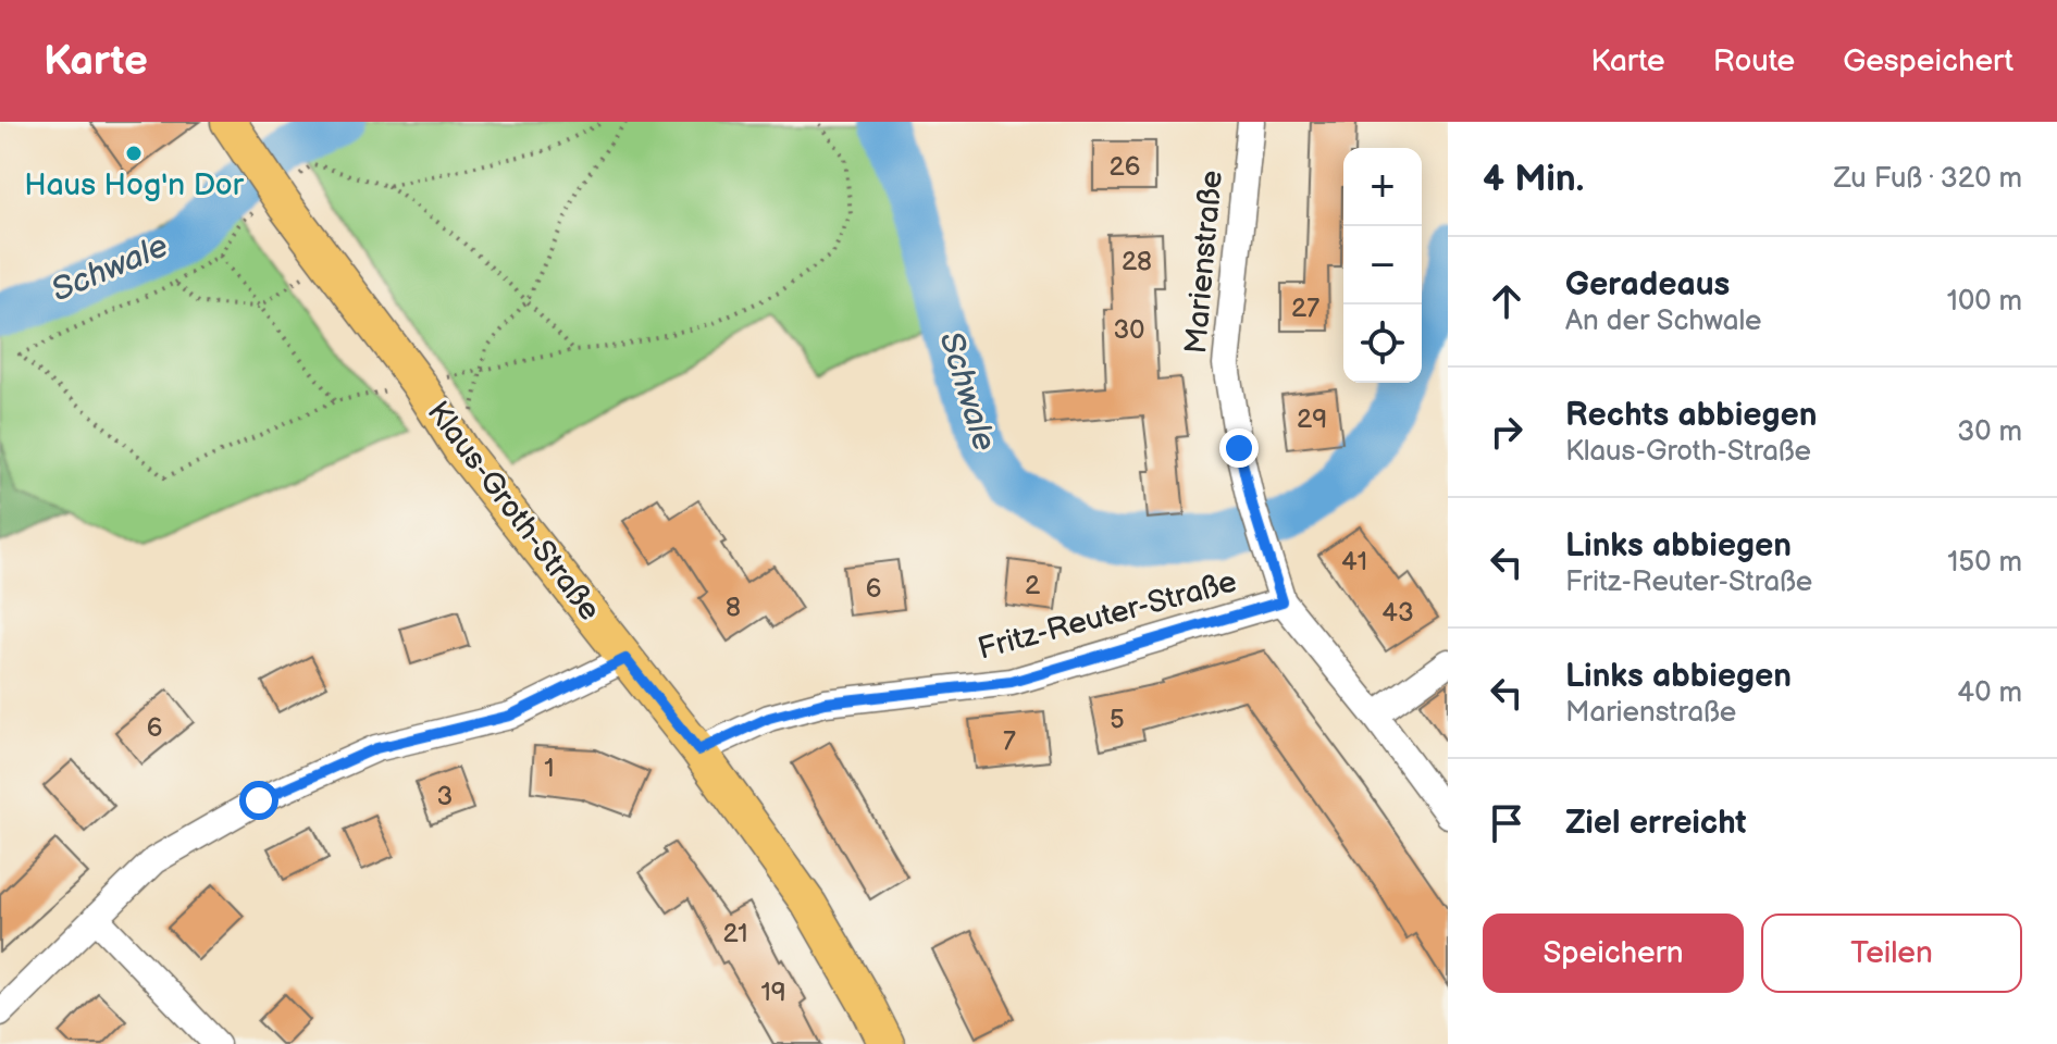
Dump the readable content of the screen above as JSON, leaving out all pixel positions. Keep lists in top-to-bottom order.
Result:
{
  "streets": {
    "main road": ["Klaus-Groth-Straße"],
    "street": ["Marienstraße", "Fritz-Reuter-Straße"]
  },
  "crossings": [
    ["Marienstraße", "Fritz-Reuter-Straße"],
    ["Klaus-Groth-Straße", "Fritz-Reuter-Straße"]
  ],
  "water": ["Schwale"],
  "places": ["Haus Hog'n Dor"],
  "house_numbers": [
    "26",
    "28",
    "27",
    "30",
    "29",
    "41",
    "2",
    "6",
    "8",
    "43",
    "5",
    "6",
    "7",
    "1",
    "3",
    "21",
    "19"
  ],
  "page": {
    "header": "Karte",
    "nav": ["Karte", "Route", "Gespeichert"],
    "heading": ["4 Min.", "Zu Fuß · 320 m"],
    "map_buttons": ["+", "−"],
    "list": [
      ["Geradeaus", "An der Schwale", "100 m"],
      ["Rechts abbiegen", "Klaus-Groth-Straße", "30 m"],
      ["Links abbiegen", "Fritz-Reuter-Straße", "150 m"],
      ["Links abbiegen", "Marienstraße", "40 m"],
      "Ziel erreicht"
    ],
    "buttons": ["Speichern", "Teilen"]
  }
}
